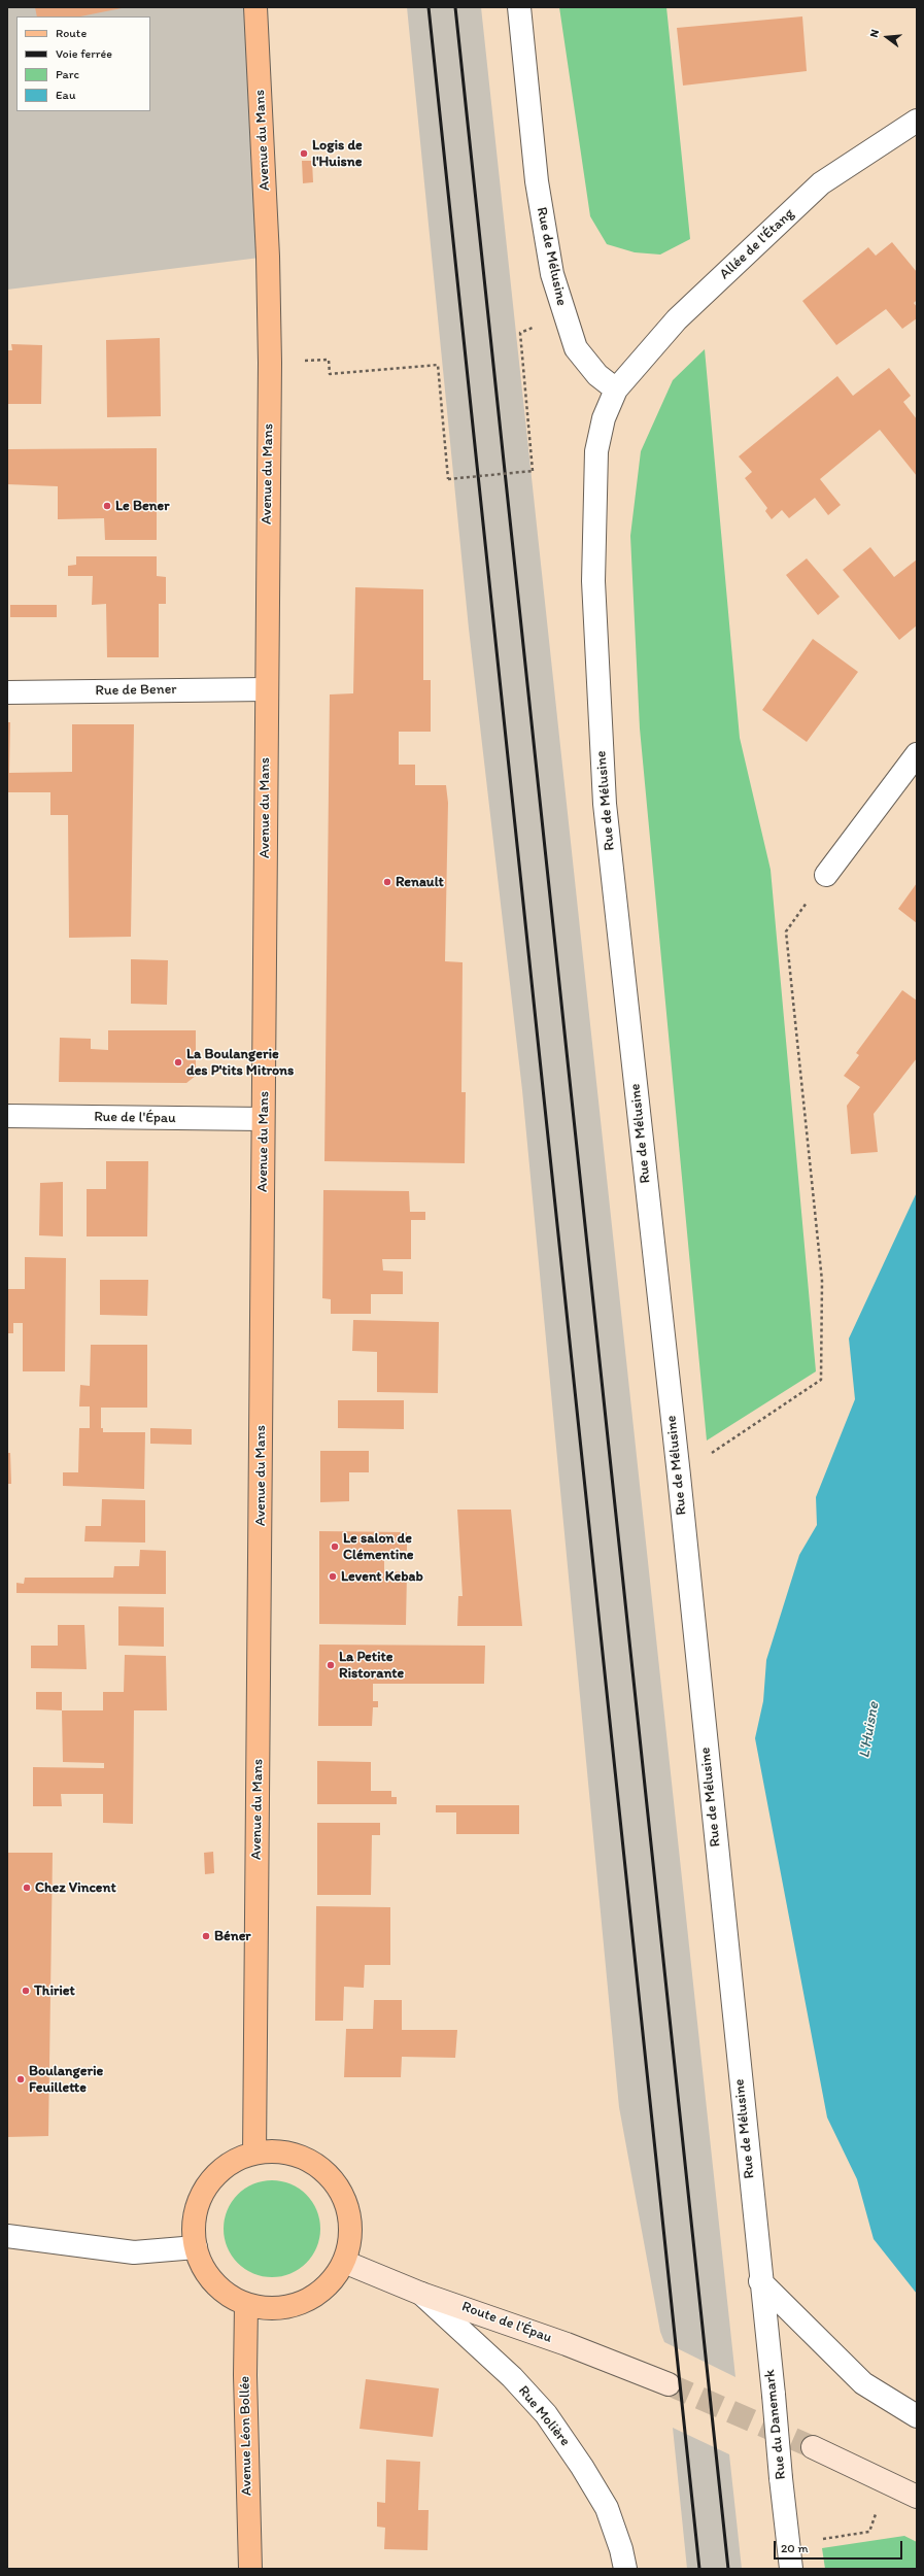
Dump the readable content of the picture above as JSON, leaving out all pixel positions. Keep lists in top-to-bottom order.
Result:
{
  "streets": {
    "main road": ["Avenue du Mans", "Avenue Léon Bollée"],
    "street": [
      "Allée de l'Étang",
      "Rue de Mélusine",
      "Rue de Bener",
      "Rue de l'Épau",
      "Route de l'Épau",
      "Rue Molière",
      "Rue du Danemark"
    ]
  },
  "crossings": [
    ["Avenue du Mans", "Rue de Bener"],
    ["Avenue du Mans", "Rue de l'Épau"],
    ["Allée de l'Étang", "Rue de Mélusine"],
    ["Rue de Mélusine", "Rue du Danemark"],
    ["Route de l'Épau", "Rue Molière"]
  ],
  "water": ["L'Huisne"],
  "places": [
    "Logis de l'Huisne",
    "Le Bener",
    "Renault",
    "La Boulangerie des P'tits Mitrons",
    "Le salon de Clémentine",
    "Levent Kebab",
    "La Petite Ristorante",
    "Chez Vincent",
    "Béner",
    "Thiriet",
    "Boulangerie Feuillette"
  ],
  "legend": [
    "Route",
    "Voie ferrée",
    "Parc",
    "Eau"
  ],
  "scale_bar": "20 m",
  "north": "left"
}
